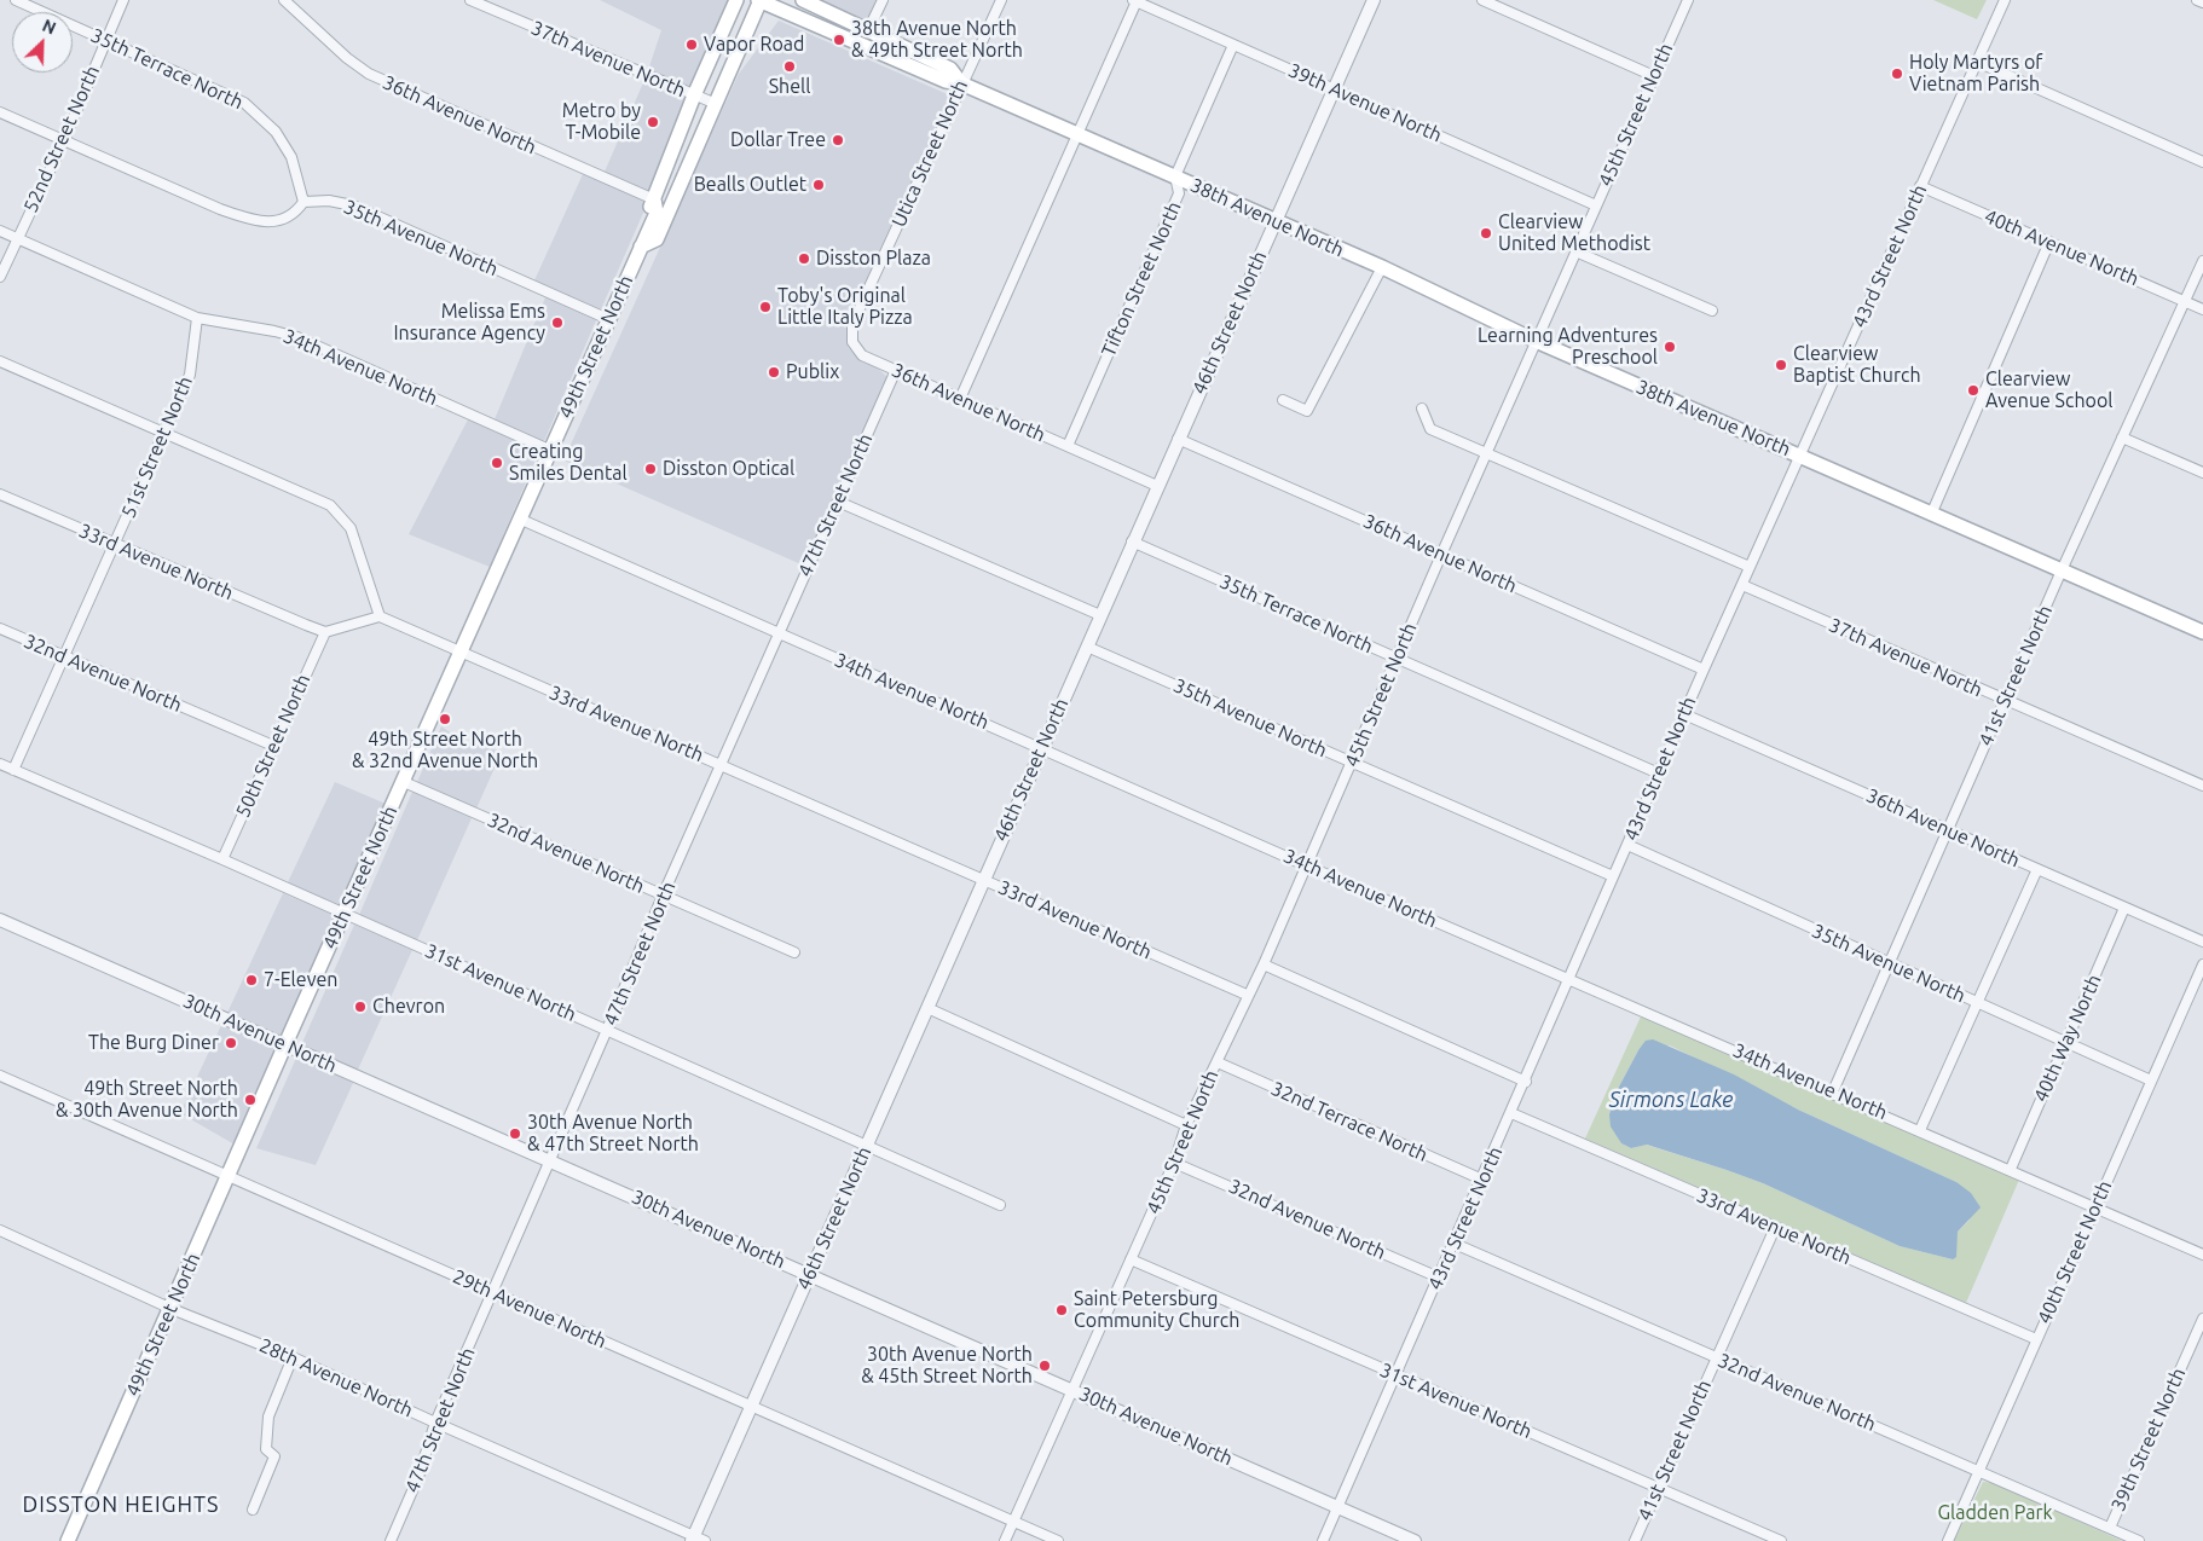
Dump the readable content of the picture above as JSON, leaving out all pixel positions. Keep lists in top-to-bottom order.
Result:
{
  "streets": {
    "main road": ["38th Avenue North", "49th Street North"],
    "street": [
      "37th Avenue North",
      "35th Terrace North",
      "39th Avenue North",
      "36th Avenue North",
      "45th Street North",
      "52nd Street North",
      "Utica Street North",
      "35th Avenue North",
      "40th Avenue North",
      "43rd Street North",
      "Tifton Street North",
      "46th Street North",
      "34th Avenue North",
      "51st Street North",
      "47th Street North",
      "33rd Avenue North",
      "32nd Avenue North",
      "41st Street North",
      "50th Street North",
      "31st Avenue North",
      "30th Avenue North",
      "40th Way North",
      "32nd Terrace North",
      "40th Street North",
      "29th Avenue North",
      "28th Avenue North",
      "39th Street North"
    ]
  },
  "crossings": [
    ["37th Avenue North", "43rd Street North"],
    ["37th Avenue North", "49th Street North"],
    ["37th Avenue North", "41st Street North"],
    ["35th Terrace North", "45th Street North"],
    ["35th Terrace North", "52nd Street North"],
    ["35th Terrace North", "35th Avenue North"],
    ["35th Terrace North", "43rd Street North"],
    ["35th Terrace North", "46th Street North"],
    ["39th Avenue North", "45th Street North"],
    ["39th Avenue North", "Tifton Street North"],
    ["39th Avenue North", "46th Street North"],
    ["36th Avenue North", "45th Street North"],
    ["36th Avenue North", "Utica Street North"],
    ["36th Avenue North", "43rd Street North"],
    ["36th Avenue North", "Tifton Street North"],
    ["36th Avenue North", "46th Street North"],
    ["36th Avenue North", "49th Street North"],
    ["36th Avenue North", "47th Street North"],
    ["36th Avenue North", "41st Street North"],
    ["36th Avenue North", "40th Way North"],
    ["45th Street North", "38th Avenue North"],
    ["45th Street North", "35th Avenue North"],
    ["45th Street North", "34th Avenue North"],
    ["45th Street North", "33rd Avenue North"],
    ["45th Street North", "32nd Avenue North"],
    ["45th Street North", "31st Avenue North"],
    ["45th Street North", "30th Avenue North"],
    ["45th Street North", "32nd Terrace North"],
    ["45th Street North", "29th Avenue North"],
    ["52nd Street North", "34th Avenue North"],
    ["Utica Street North", "38th Avenue North"],
    ["38th Avenue North", "43rd Street North"],
    ["38th Avenue North", "Tifton Street North"],
    ["38th Avenue North", "46th Street North"],
    ["38th Avenue North", "49th Street North"],
    ["38th Avenue North", "41st Street North"],
    ["35th Avenue North", "43rd Street North"],
    ["35th Avenue North", "46th Street North"],
    ["35th Avenue North", "49th Street North"],
    ["35th Avenue North", "41st Street North"],
    ["35th Avenue North", "40th Way North"],
    ["35th Avenue North", "40th Street North"],
    ["40th Avenue North", "43rd Street North"],
    ["40th Avenue North", "41st Street North"],
    ["43rd Street North", "34th Avenue North"],
    ["43rd Street North", "33rd Avenue North"],
    ["43rd Street North", "32nd Avenue North"],
    ["43rd Street North", "31st Avenue North"],
    ["43rd Street North", "30th Avenue North"],
    ["43rd Street North", "32nd Terrace North"],
    ["46th Street North", "34th Avenue North"],
    ["46th Street North", "33rd Avenue North"],
    ["46th Street North", "31st Avenue North"],
    ["46th Street North", "30th Avenue North"],
    ["46th Street North", "29th Avenue North"],
    ["46th Street North", "28th Avenue North"],
    ["49th Street North", "34th Avenue North"],
    ["49th Street North", "33rd Avenue North"],
    ["49th Street North", "32nd Avenue North"],
    ["49th Street North", "31st Avenue North"],
    ["49th Street North", "30th Avenue North"],
    ["49th Street North", "29th Avenue North"],
    ["49th Street North", "28th Avenue North"],
    ["34th Avenue North", "51st Street North"],
    ["34th Avenue North", "47th Street North"],
    ["34th Avenue North", "41st Street North"],
    ["34th Avenue North", "40th Way North"],
    ["34th Avenue North", "40th Street North"],
    ["51st Street North", "33rd Avenue North"],
    ["51st Street North", "32nd Avenue North"],
    ["51st Street North", "31st Avenue North"],
    ["47th Street North", "33rd Avenue North"],
    ["47th Street North", "32nd Avenue North"],
    ["47th Street North", "31st Avenue North"],
    ["47th Street North", "30th Avenue North"],
    ["47th Street North", "29th Avenue North"],
    ["47th Street North", "28th Avenue North"],
    ["33rd Avenue North", "41st Street North"],
    ["33rd Avenue North", "50th Street North"],
    ["33rd Avenue North", "40th Street North"],
    ["32nd Avenue North", "41st Street North"],
    ["32nd Avenue North", "50th Street North"],
    ["32nd Avenue North", "40th Street North"],
    ["32nd Avenue North", "39th Street North"],
    ["41st Street North", "31st Avenue North"],
    ["50th Street North", "31st Avenue North"]
  ],
  "districts": ["DISSTON HEIGHTS"],
  "water": ["Sirmons Lake"],
  "parks": ["Gladden Park"],
  "places": [
    "38th Avenue North & 49th Street North",
    "Vapor Road",
    "Shell",
    "Holy Martyrs of Vietnam Parish",
    "Metro by T-Mobile",
    "Dollar Tree",
    "Bealls Outlet",
    "Clearview United Methodist",
    "Disston Plaza",
    "Toby's Original Little Italy Pizza",
    "Melissa Ems Insurance Agency",
    "Learning Adventures Preschool",
    "Clearview Baptist Church",
    "Publix",
    "Clearview Avenue School",
    "Creating Smiles Dental",
    "Disston Optical",
    "49th Street North & 32nd Avenue North",
    "7-Eleven",
    "Chevron",
    "The Burg Diner",
    "49th Street North & 30th Avenue North",
    "30th Avenue North & 47th Street North",
    "Saint Petersburg Community Church",
    "30th Avenue North & 45th Street North"
  ],
  "north": "top right"
}
